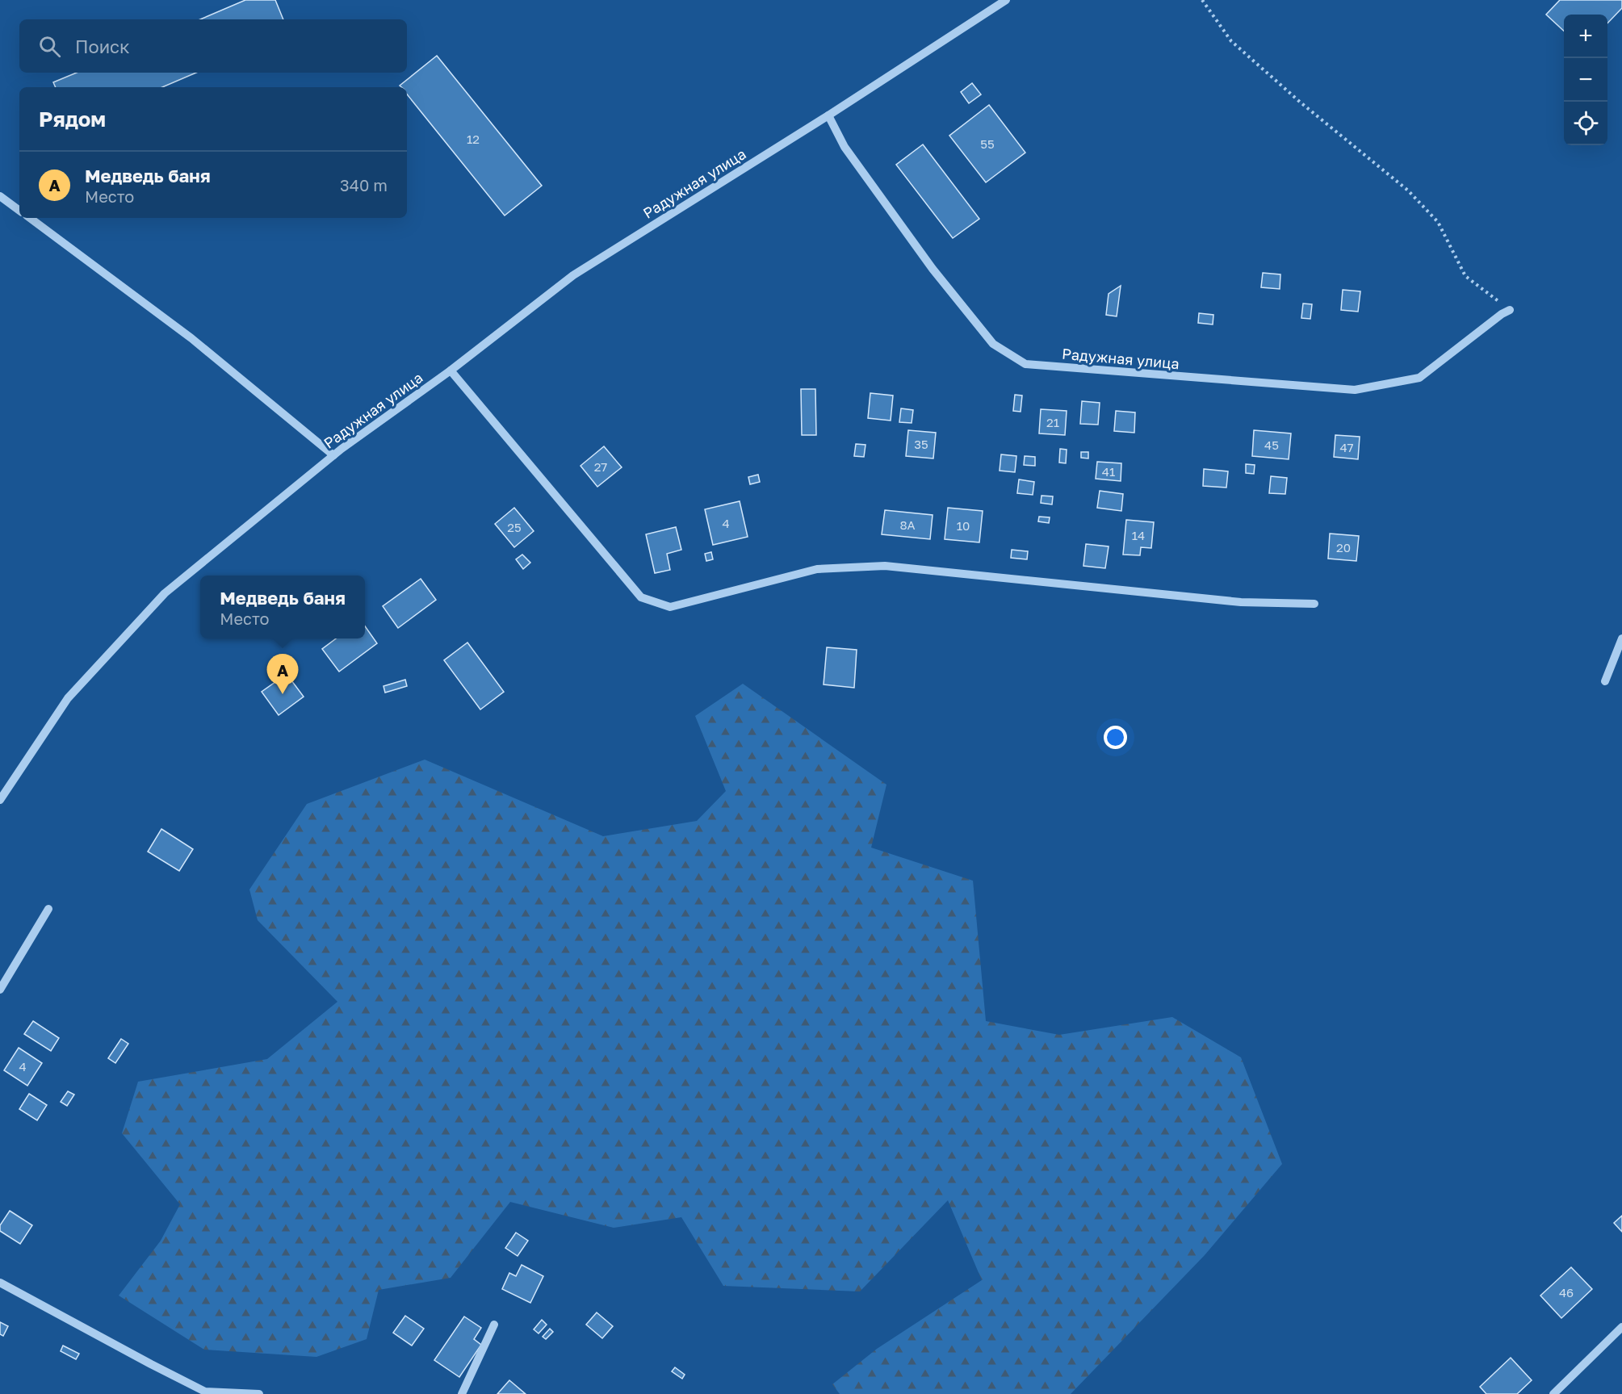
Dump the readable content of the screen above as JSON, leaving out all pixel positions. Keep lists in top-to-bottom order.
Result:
{
  "streets": {
    "street": ["Радужная улица"]
  },
  "house_numbers": [
    "12",
    "55",
    "21",
    "35",
    "45",
    "47",
    "27",
    "41",
    "4",
    "8А",
    "10",
    "25",
    "14",
    "20",
    "4",
    "46"
  ],
  "page": {
    "map_buttons": ["+", "−"],
    "search": "Поиск",
    "heading": "Рядом",
    "list": [
      {
        "mark": "A",
        "name": "Медведь баня",
        "note": "Место",
        "value": "340 m"
      }
    ],
    "popup": ["Медведь баня", "Место"],
    "pins": "A"
  }
}
